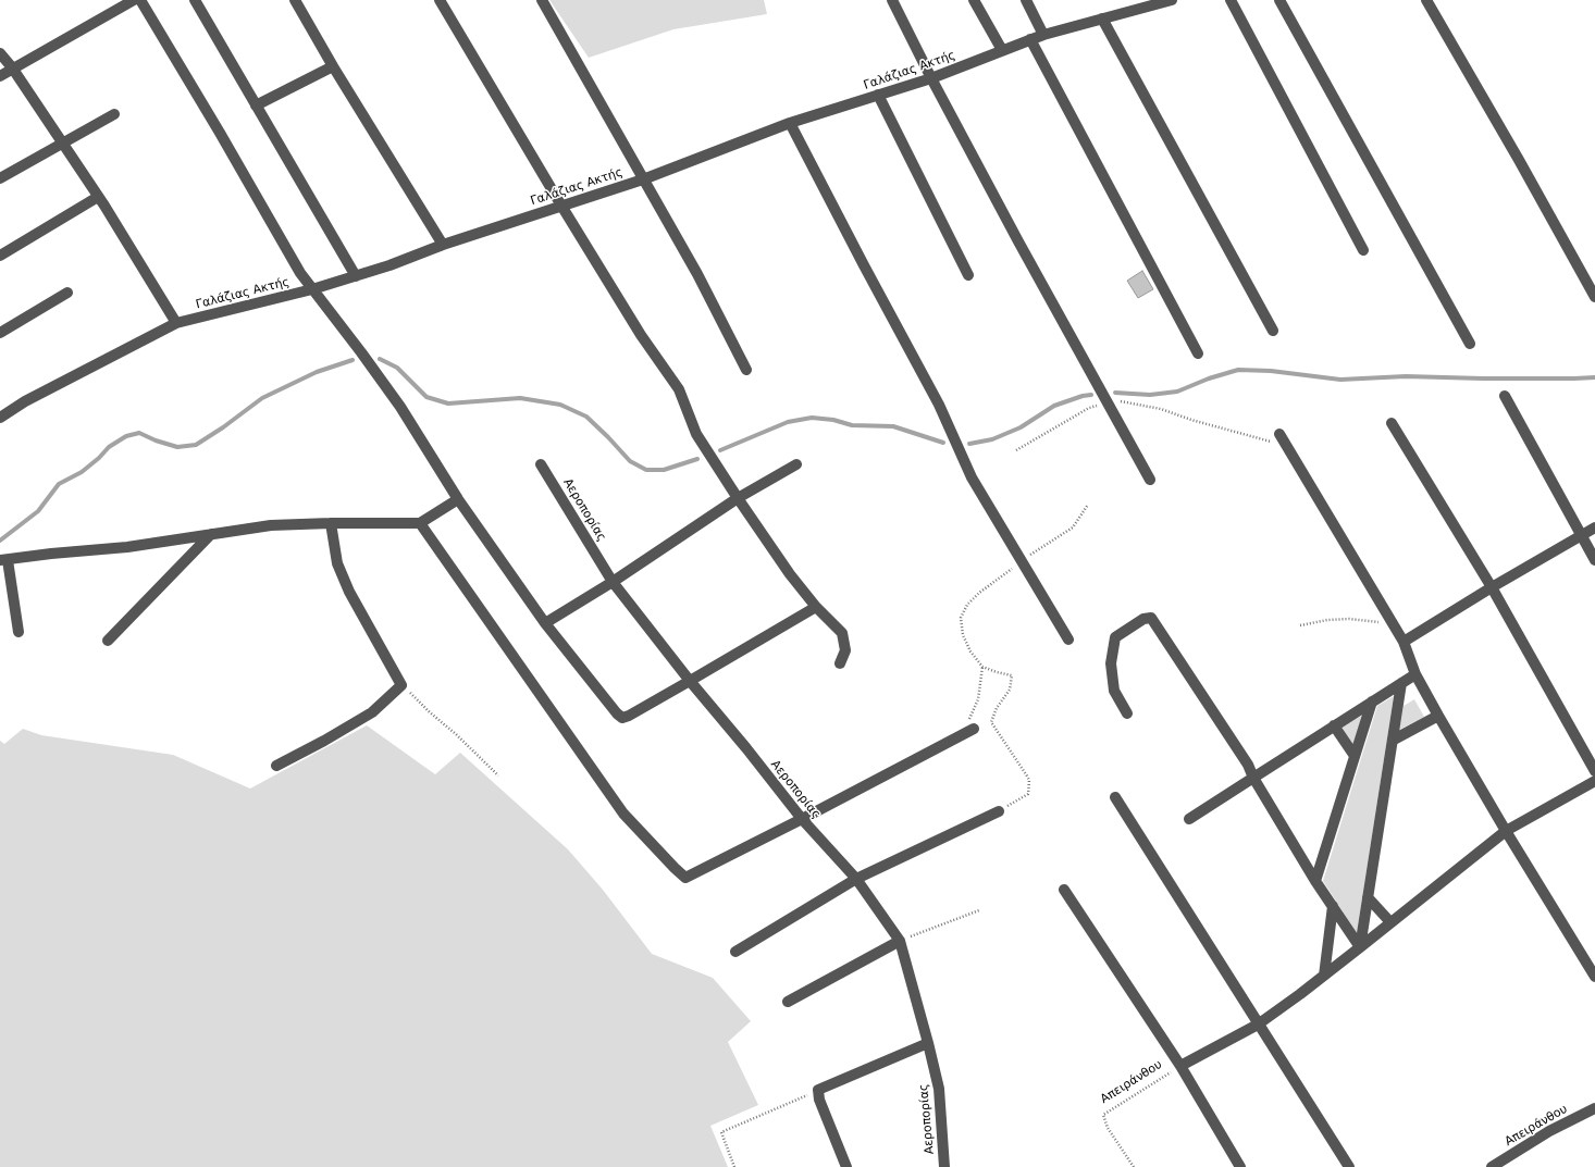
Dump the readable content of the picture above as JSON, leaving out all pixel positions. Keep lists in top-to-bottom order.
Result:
{
  "streets": {
    "street": ["Γαλάζιας Ακτής", "Αεροπορίας", "Απειράνθου"]
  }
}
